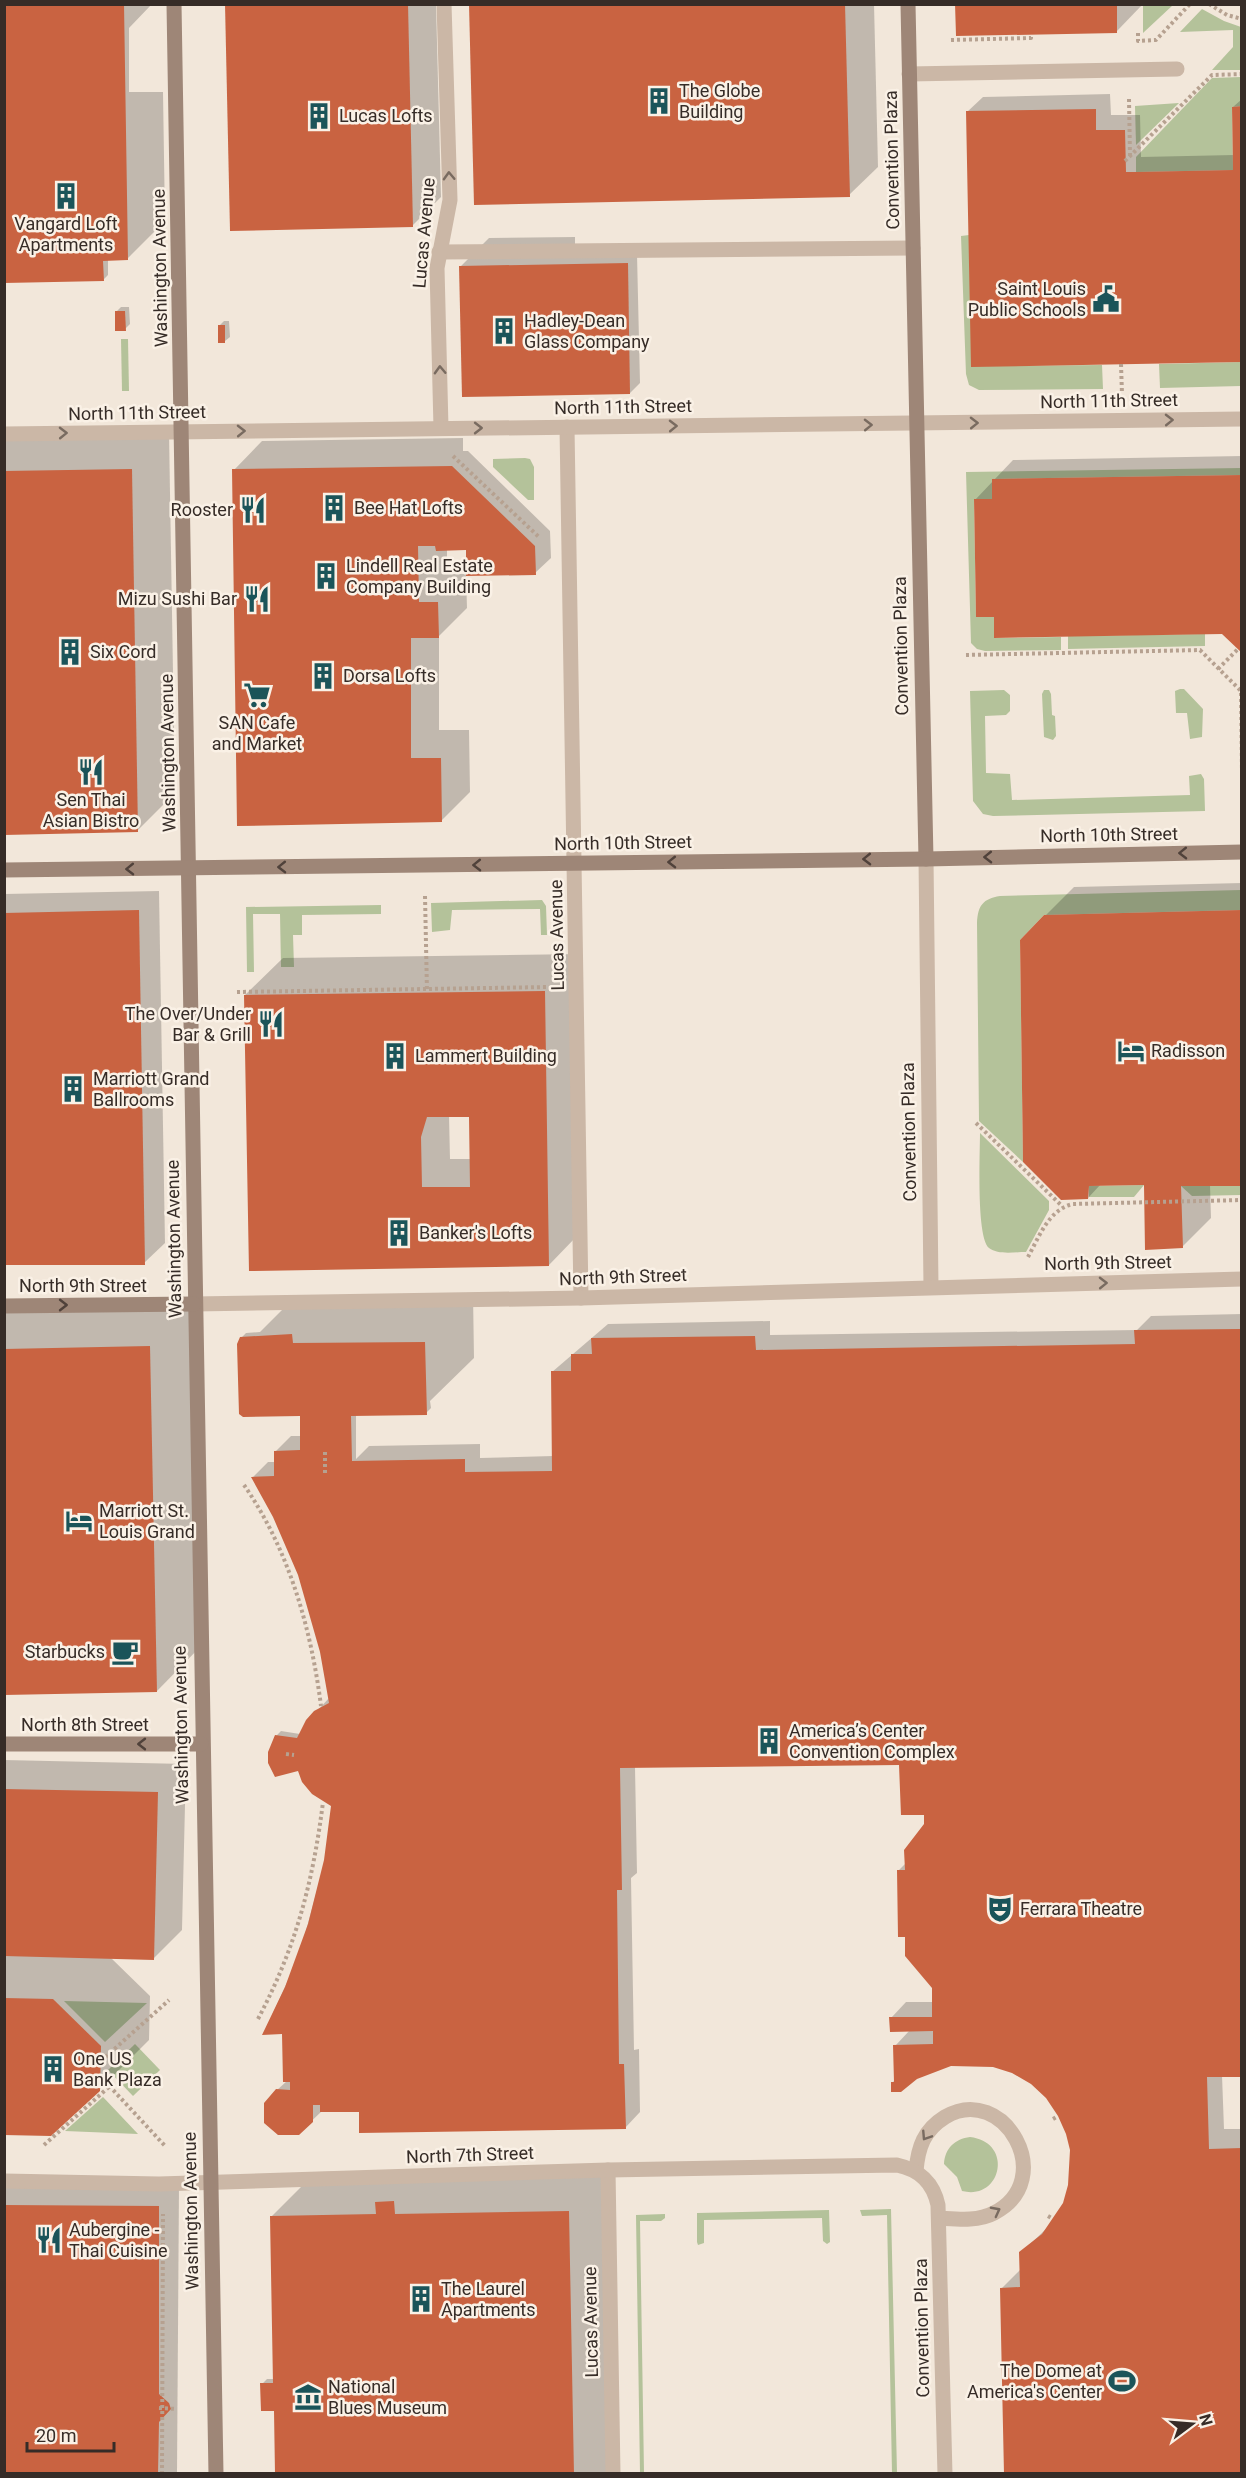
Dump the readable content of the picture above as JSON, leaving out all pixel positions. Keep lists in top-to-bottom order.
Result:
{
  "streets": {
    "street": [
      "Convention Plaza",
      "Lucas Avenue",
      "Washington Avenue",
      "North 11th Street",
      "North 10th Street",
      "North 9th Street",
      "North 8th Street",
      "North 7th Street"
    ]
  },
  "crossings": [
    ["Convention Plaza", "North 11th Street"],
    ["Convention Plaza", "North 10th Street"],
    ["Convention Plaza", "North 9th Street"],
    ["Convention Plaza", "North 7th Street"],
    ["Lucas Avenue", "North 11th Street"],
    ["Lucas Avenue", "North 10th Street"],
    ["Lucas Avenue", "North 9th Street"],
    ["Lucas Avenue", "North 7th Street"],
    ["Washington Avenue", "North 11th Street"],
    ["Washington Avenue", "North 10th Street"],
    ["Washington Avenue", "North 9th Street"],
    ["Washington Avenue", "North 8th Street"],
    ["Washington Avenue", "North 7th Street"]
  ],
  "one_way": [
    "North 11th Street",
    "North 10th Street",
    "North 9th Street",
    "North 8th Street"
  ],
  "places": {
    "building": [
      "The Globe Building",
      "Lucas Lofts",
      "Vangard Loft Apartments",
      "Hadley-Dean Glass Company",
      "Bee Hat Lofts",
      "Lindell Real Estate Company Building",
      "Six Cord",
      "Dorsa Lofts",
      "Lammert Building",
      "Marriott Grand Ballrooms",
      "Banker's Lofts",
      "America’s Center Convention Complex",
      "One US Bank Plaza",
      "The Laurel Apartments"
    ],
    "public building": ["Saint Louis Public Schools"],
    "restaurant": [
      "Rooster",
      "Mizu Sushi Bar",
      "Sen Thai Asian Bistro",
      "The Over/Under Bar & Grill",
      "Aubergine - Thai Cuisine"
    ],
    "supermarket": ["SAN Cafe and Market"],
    "hotel": ["Radisson", "Marriott St. Louis Grand"],
    "cafe": ["Starbucks"],
    "theatre": ["Ferrara Theatre"],
    "sports": ["The Dome at America's Center"],
    "museum": ["National Blues Museum"]
  },
  "scale_bar": "20 m",
  "north": "right"
}
